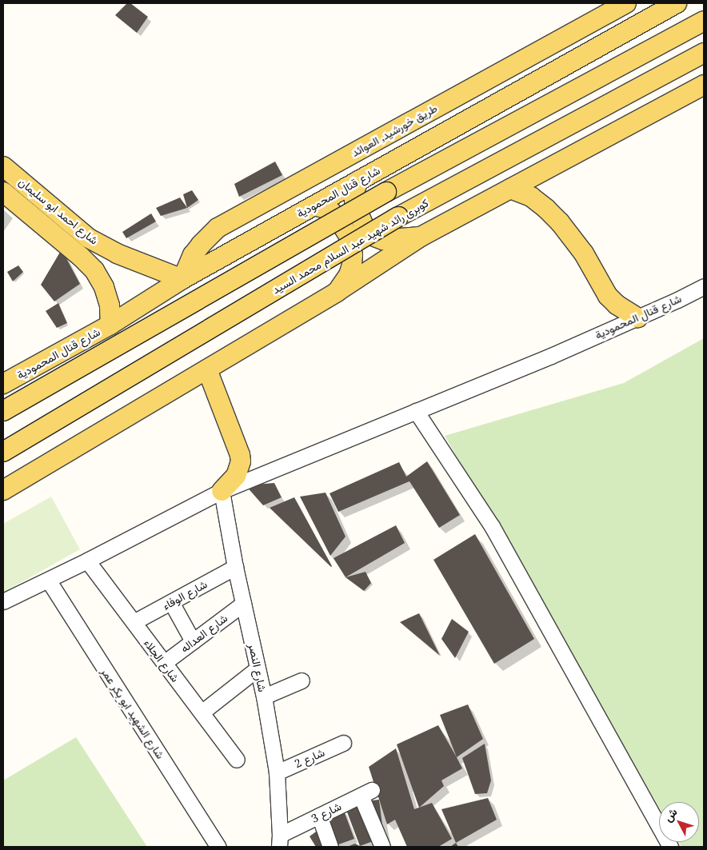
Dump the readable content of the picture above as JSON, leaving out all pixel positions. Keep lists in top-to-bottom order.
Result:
{
  "streets": {
    "main road": [
      "طريق خورشيد, العوائد",
      "شارع قنال المحمودية",
      "شارع احمد ابو سليمان",
      "كوبرى رائد شهيد عبد السلام محمد السيد"
    ],
    "street": [
      "شارع الوفاء",
      "شارع العداله",
      "شارع الجلاء",
      "شارع النصر",
      "شارع الشهيد ابو بكر عمر",
      "شارع 2",
      "شارع 3"
    ]
  },
  "crossings": [
    ["طريق خورشيد, العوائد", "شارع قنال المحمودية"],
    ["طريق خورشيد, العوائد", "شارع احمد ابو سليمان"],
    ["شارع قنال المحمودية", "شارع احمد ابو سليمان"],
    ["شارع قنال المحمودية", "شارع الجلاء"],
    ["شارع قنال المحمودية", "شارع النصر"],
    ["شارع قنال المحمودية", "شارع الشهيد ابو بكر عمر"],
    ["شارع الوفاء", "شارع الجلاء"],
    ["شارع الوفاء", "شارع النصر"],
    ["شارع العداله", "شارع الجلاء"],
    ["شارع العداله", "شارع النصر"],
    ["شارع النصر", "شارع 2"],
    ["شارع النصر", "شارع 3"]
  ],
  "north": "top left"
}
